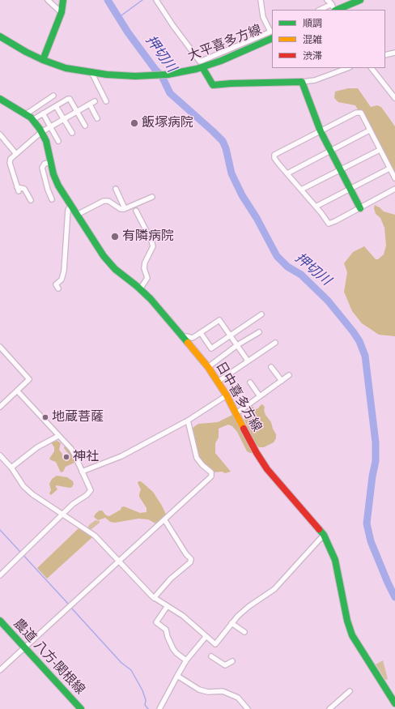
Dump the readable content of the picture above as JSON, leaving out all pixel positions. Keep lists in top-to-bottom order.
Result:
{
  "streets": {
    "main road": ["大平喜多方線", "日中喜多方線", "農道 八方-関根線"]
  },
  "water": ["押切川"],
  "places": [
    "飯塚病院",
    "有隣病院",
    "地蔵菩薩",
    "神社"
  ],
  "legend": ["順調", "混雑", "渋滞"]
}
